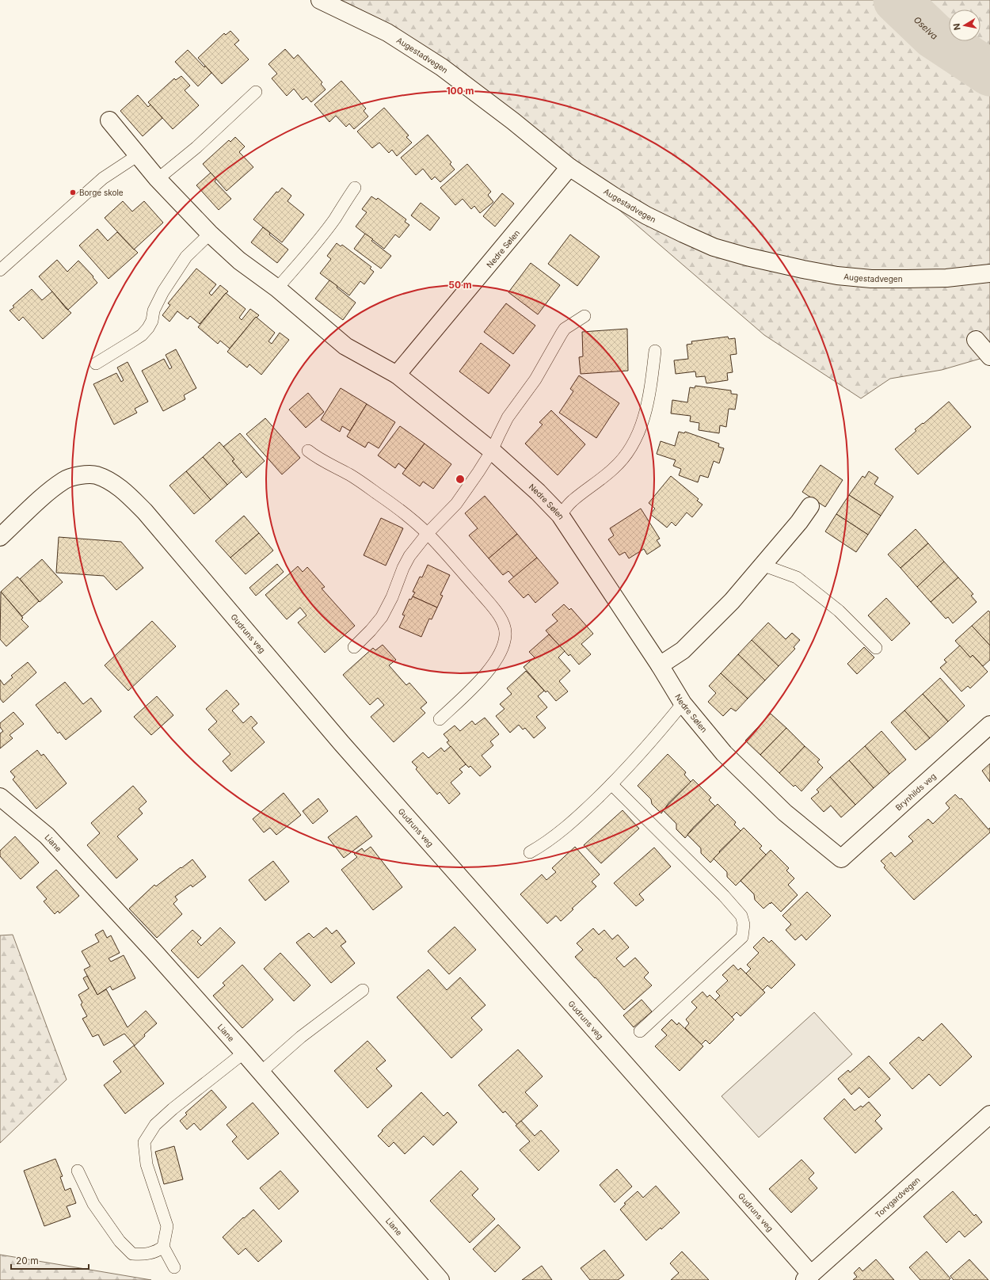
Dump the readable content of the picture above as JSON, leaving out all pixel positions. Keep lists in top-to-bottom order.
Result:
{
  "streets": {
    "street": [
      "Augestadvegen",
      "Nedre Sølen",
      "Gudruns veg",
      "Brynhilds veg",
      "Liane",
      "Torvgardvegen"
    ]
  },
  "crossings": [
    ["Augestadvegen", "Nedre Sølen"],
    ["Nedre Sølen", "Brynhilds veg"],
    ["Gudruns veg", "Torvgardvegen"]
  ],
  "water": ["Oselva"],
  "places": ["Borge skole"],
  "scale_bar": "20 m",
  "north": "left",
  "rings": ["100 m", "50 m"]
}
